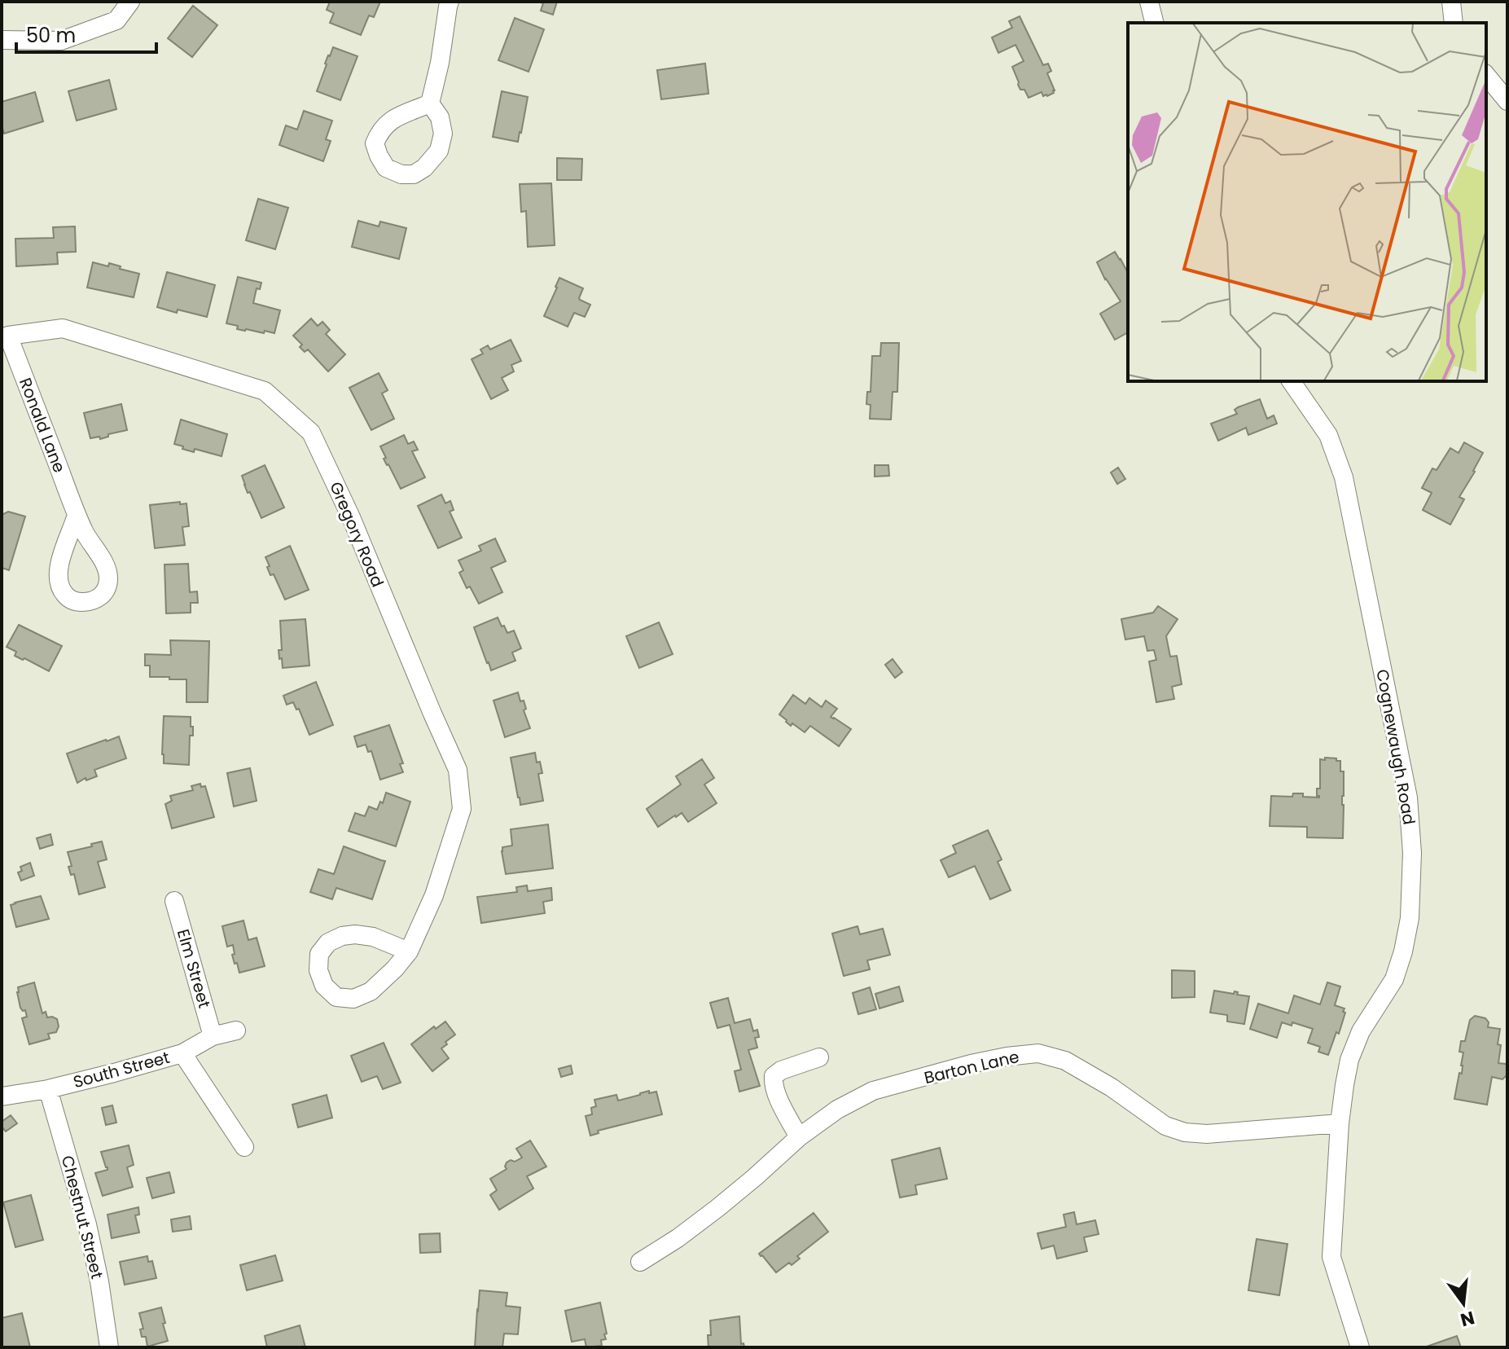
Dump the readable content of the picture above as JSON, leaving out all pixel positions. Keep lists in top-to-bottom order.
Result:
{
  "streets": {
    "street": [
      "Ronald Lane",
      "Gregory Road",
      "Cognewaugh Road",
      "Elm Street",
      "Barton Lane",
      "South Street",
      "Chestnut Street"
    ]
  },
  "crossings": [
    ["Ronald Lane", "Gregory Road"],
    ["Cognewaugh Road", "Barton Lane"],
    ["Elm Street", "South Street"],
    ["South Street", "Chestnut Street"]
  ],
  "scale_bar": "50 m",
  "north": "bottom"
}
